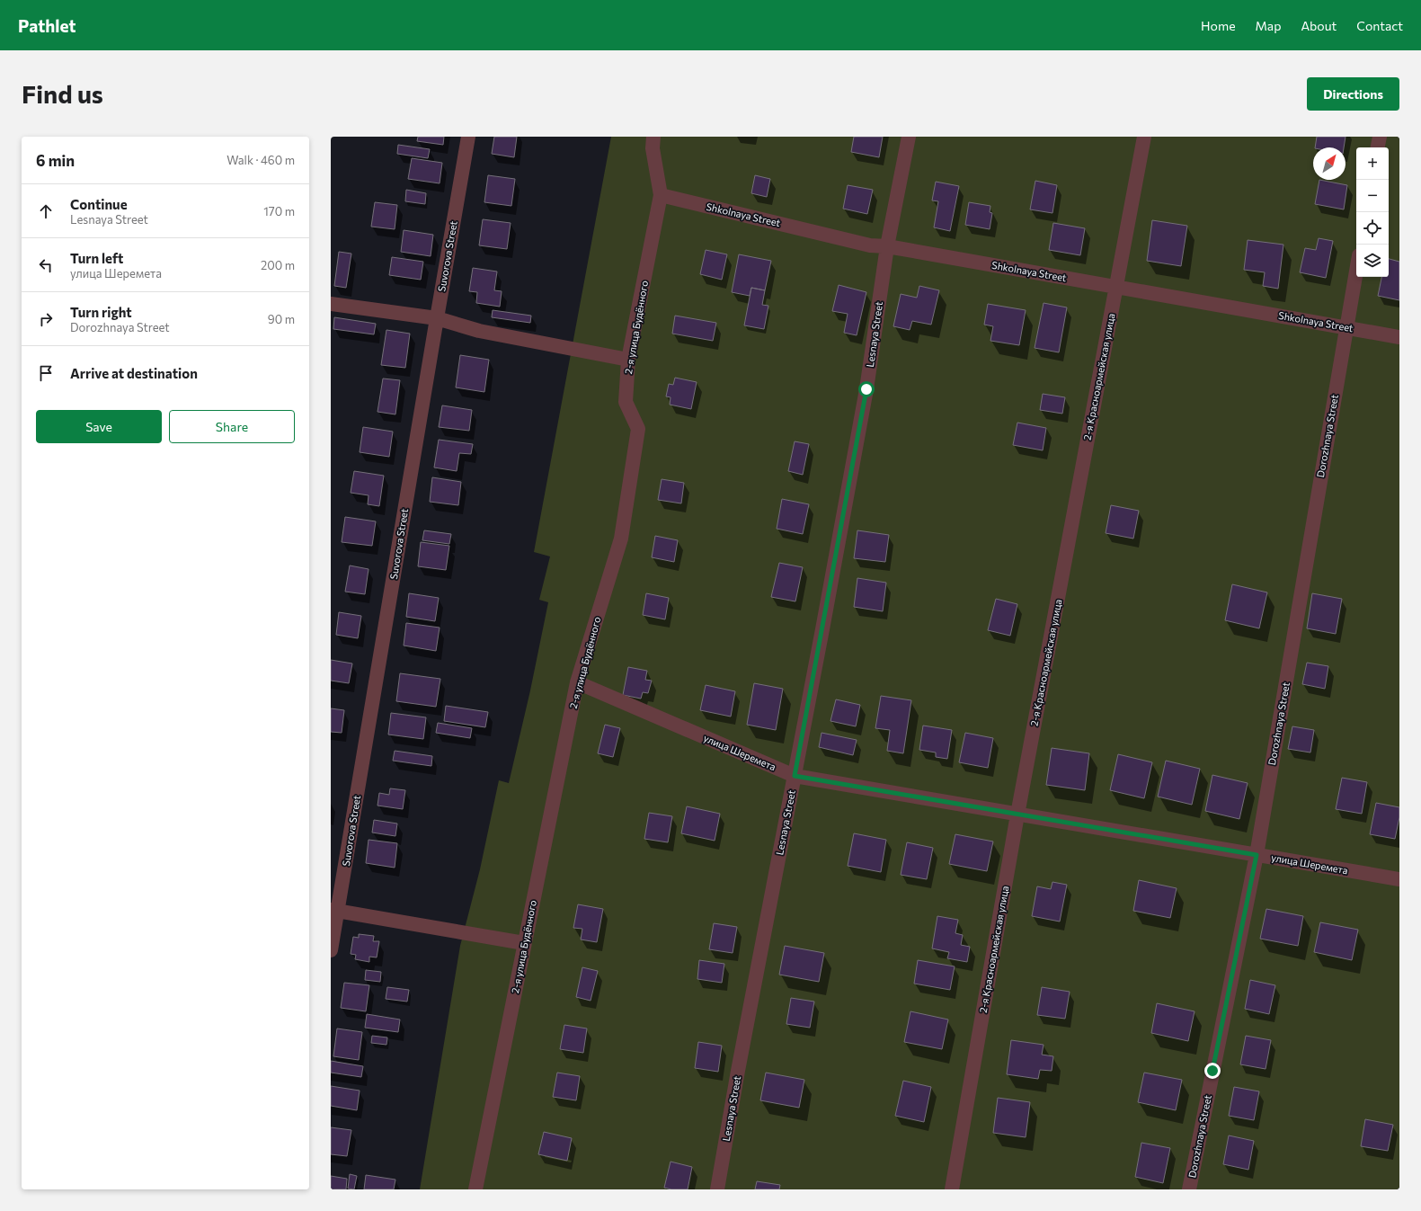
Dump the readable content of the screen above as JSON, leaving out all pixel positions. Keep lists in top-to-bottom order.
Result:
{
  "streets": {
    "street": [
      "Shkolnaya Street",
      "Suvorova Street",
      "2-я улица Будённого",
      "Lesnaya Street",
      "2-я Красноармейская улица",
      "Dorozhnaya Street",
      "улица Шеремета"
    ]
  },
  "crossings": [
    ["Shkolnaya Street", "2-я улица Будённого"],
    ["Shkolnaya Street", "Lesnaya Street"],
    ["Shkolnaya Street", "2-я Красноармейская улица"],
    ["Shkolnaya Street", "Dorozhnaya Street"],
    ["2-я улица Будённого", "улица Шеремета"],
    ["Lesnaya Street", "улица Шеремета"],
    ["2-я Красноармейская улица", "улица Шеремета"],
    ["Dorozhnaya Street", "улица Шеремета"]
  ],
  "north": "top right",
  "page": {
    "header": "Pathlet",
    "nav": [
      "Home",
      "Map",
      "About",
      "Contact"
    ],
    "buttons": [
      "Directions",
      ["Save", "Share"]
    ],
    "title": "Find us",
    "heading": ["6 min", "Walk · 460 m"],
    "map_buttons": ["+", "−"],
    "list": [
      ["Continue", "Lesnaya Street", "170 m"],
      ["Turn left", "улица Шеремета", "200 m"],
      ["Turn right", "Dorozhnaya Street", "90 m"],
      "Arrive at destination"
    ]
  }
}
